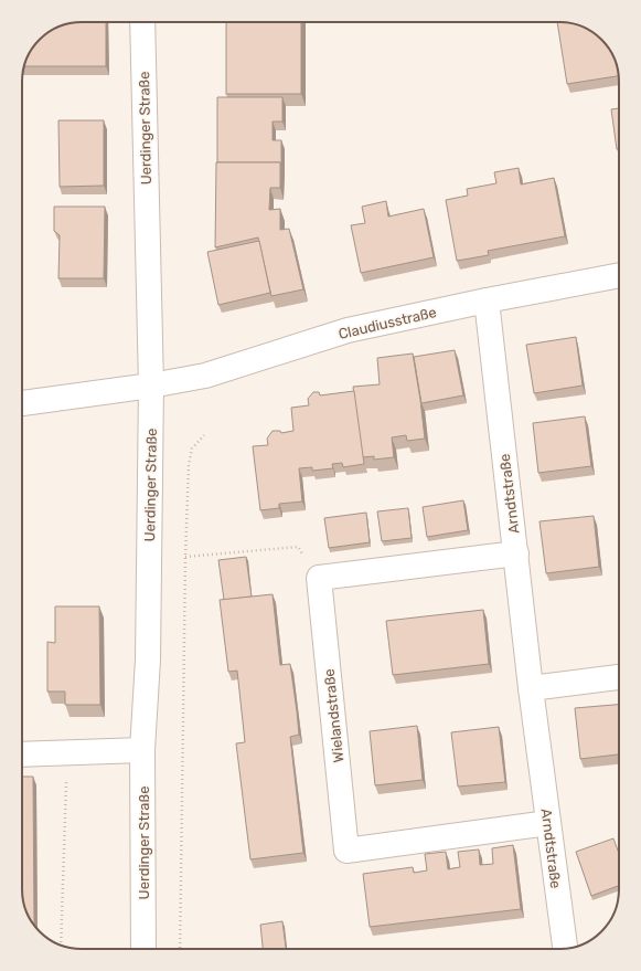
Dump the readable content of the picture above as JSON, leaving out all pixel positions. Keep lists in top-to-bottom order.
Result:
{
  "streets": {
    "street": [
      "Uerdinger Straße",
      "Claudiusstraße",
      "Arndtstraße",
      "Wielandstraße"
    ]
  },
  "crossings": [
    ["Uerdinger Straße", "Claudiusstraße"],
    ["Claudiusstraße", "Arndtstraße"],
    ["Arndtstraße", "Wielandstraße"]
  ]
}
